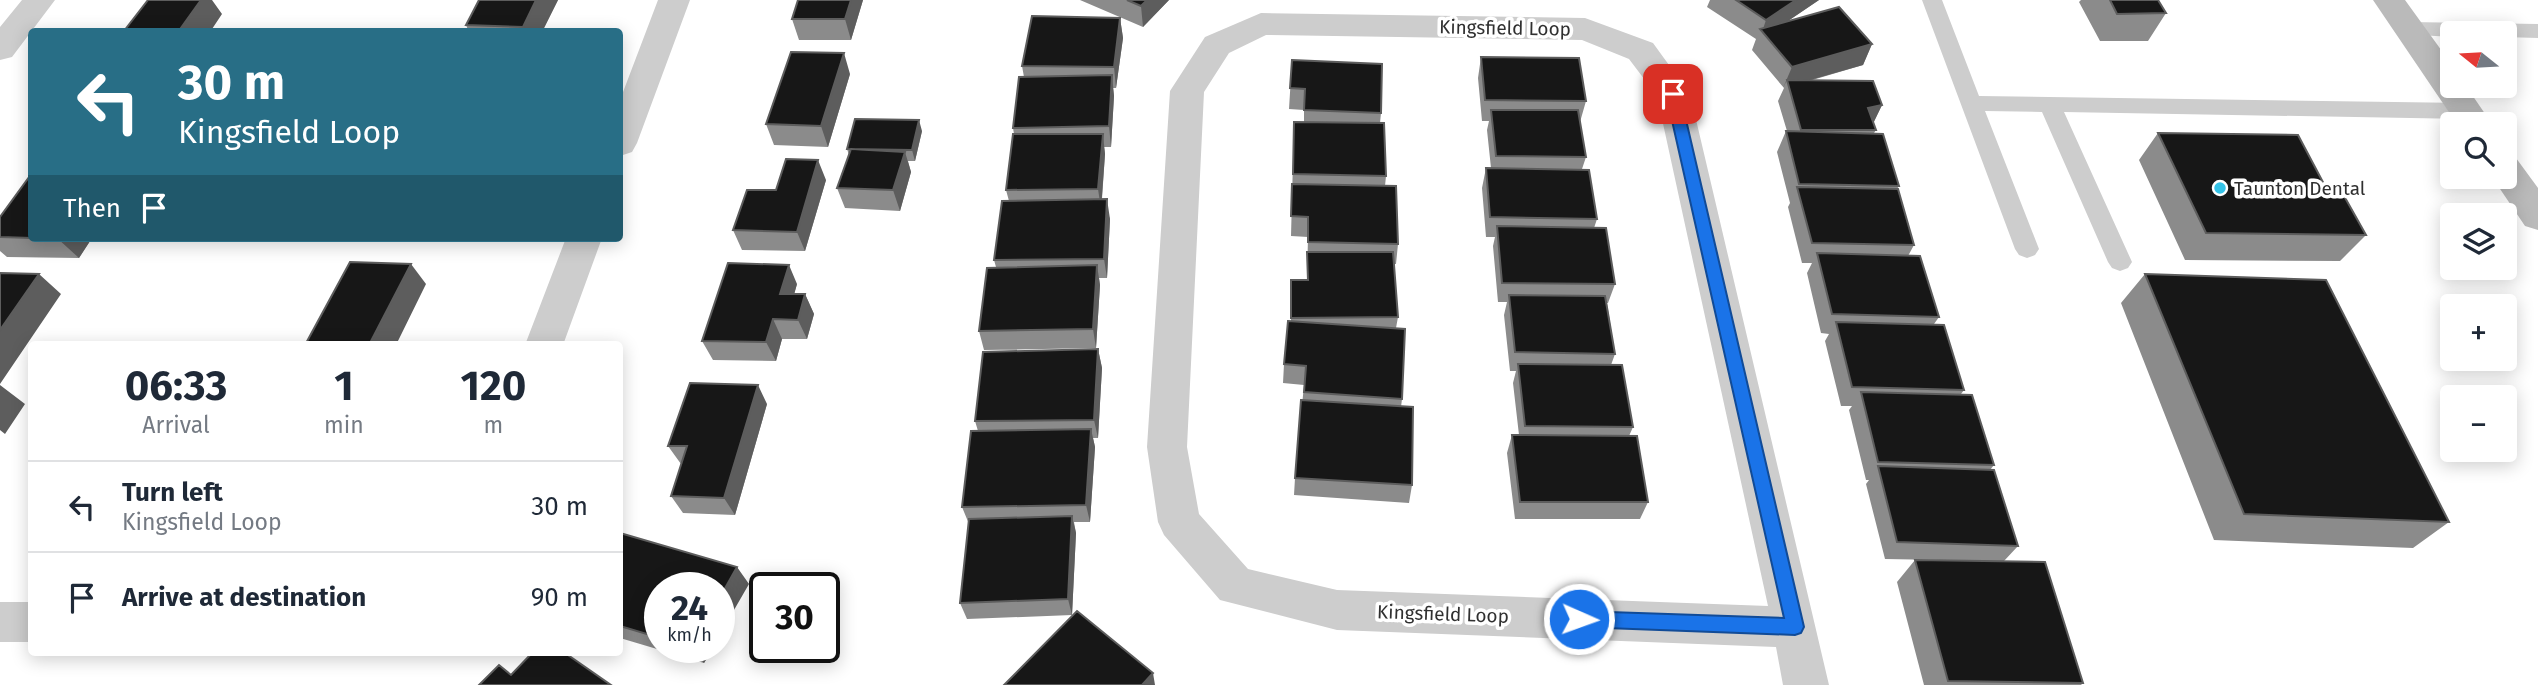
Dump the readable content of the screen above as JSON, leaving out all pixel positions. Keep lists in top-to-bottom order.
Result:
{
  "streets": {
    "street": ["Kingsfield Loop"]
  },
  "places": ["Taunton Dental"],
  "north": "left",
  "page": {
    "map_buttons": ["+", "−"],
    "turn": ["30 m", "Kingsfield Loop"],
    "then": "Then",
    "eta": [
      "06:33",
      "Arrival",
      "1",
      "min",
      "120",
      "m"
    ],
    "list": [
      {
        "name": "Turn left",
        "note": "Kingsfield Loop",
        "value": "30 m"
      },
      {
        "name": "Arrive at destination",
        "value": "90 m"
      }
    ],
    "speed": "24 km/h",
    "limit": "30"
  }
}
